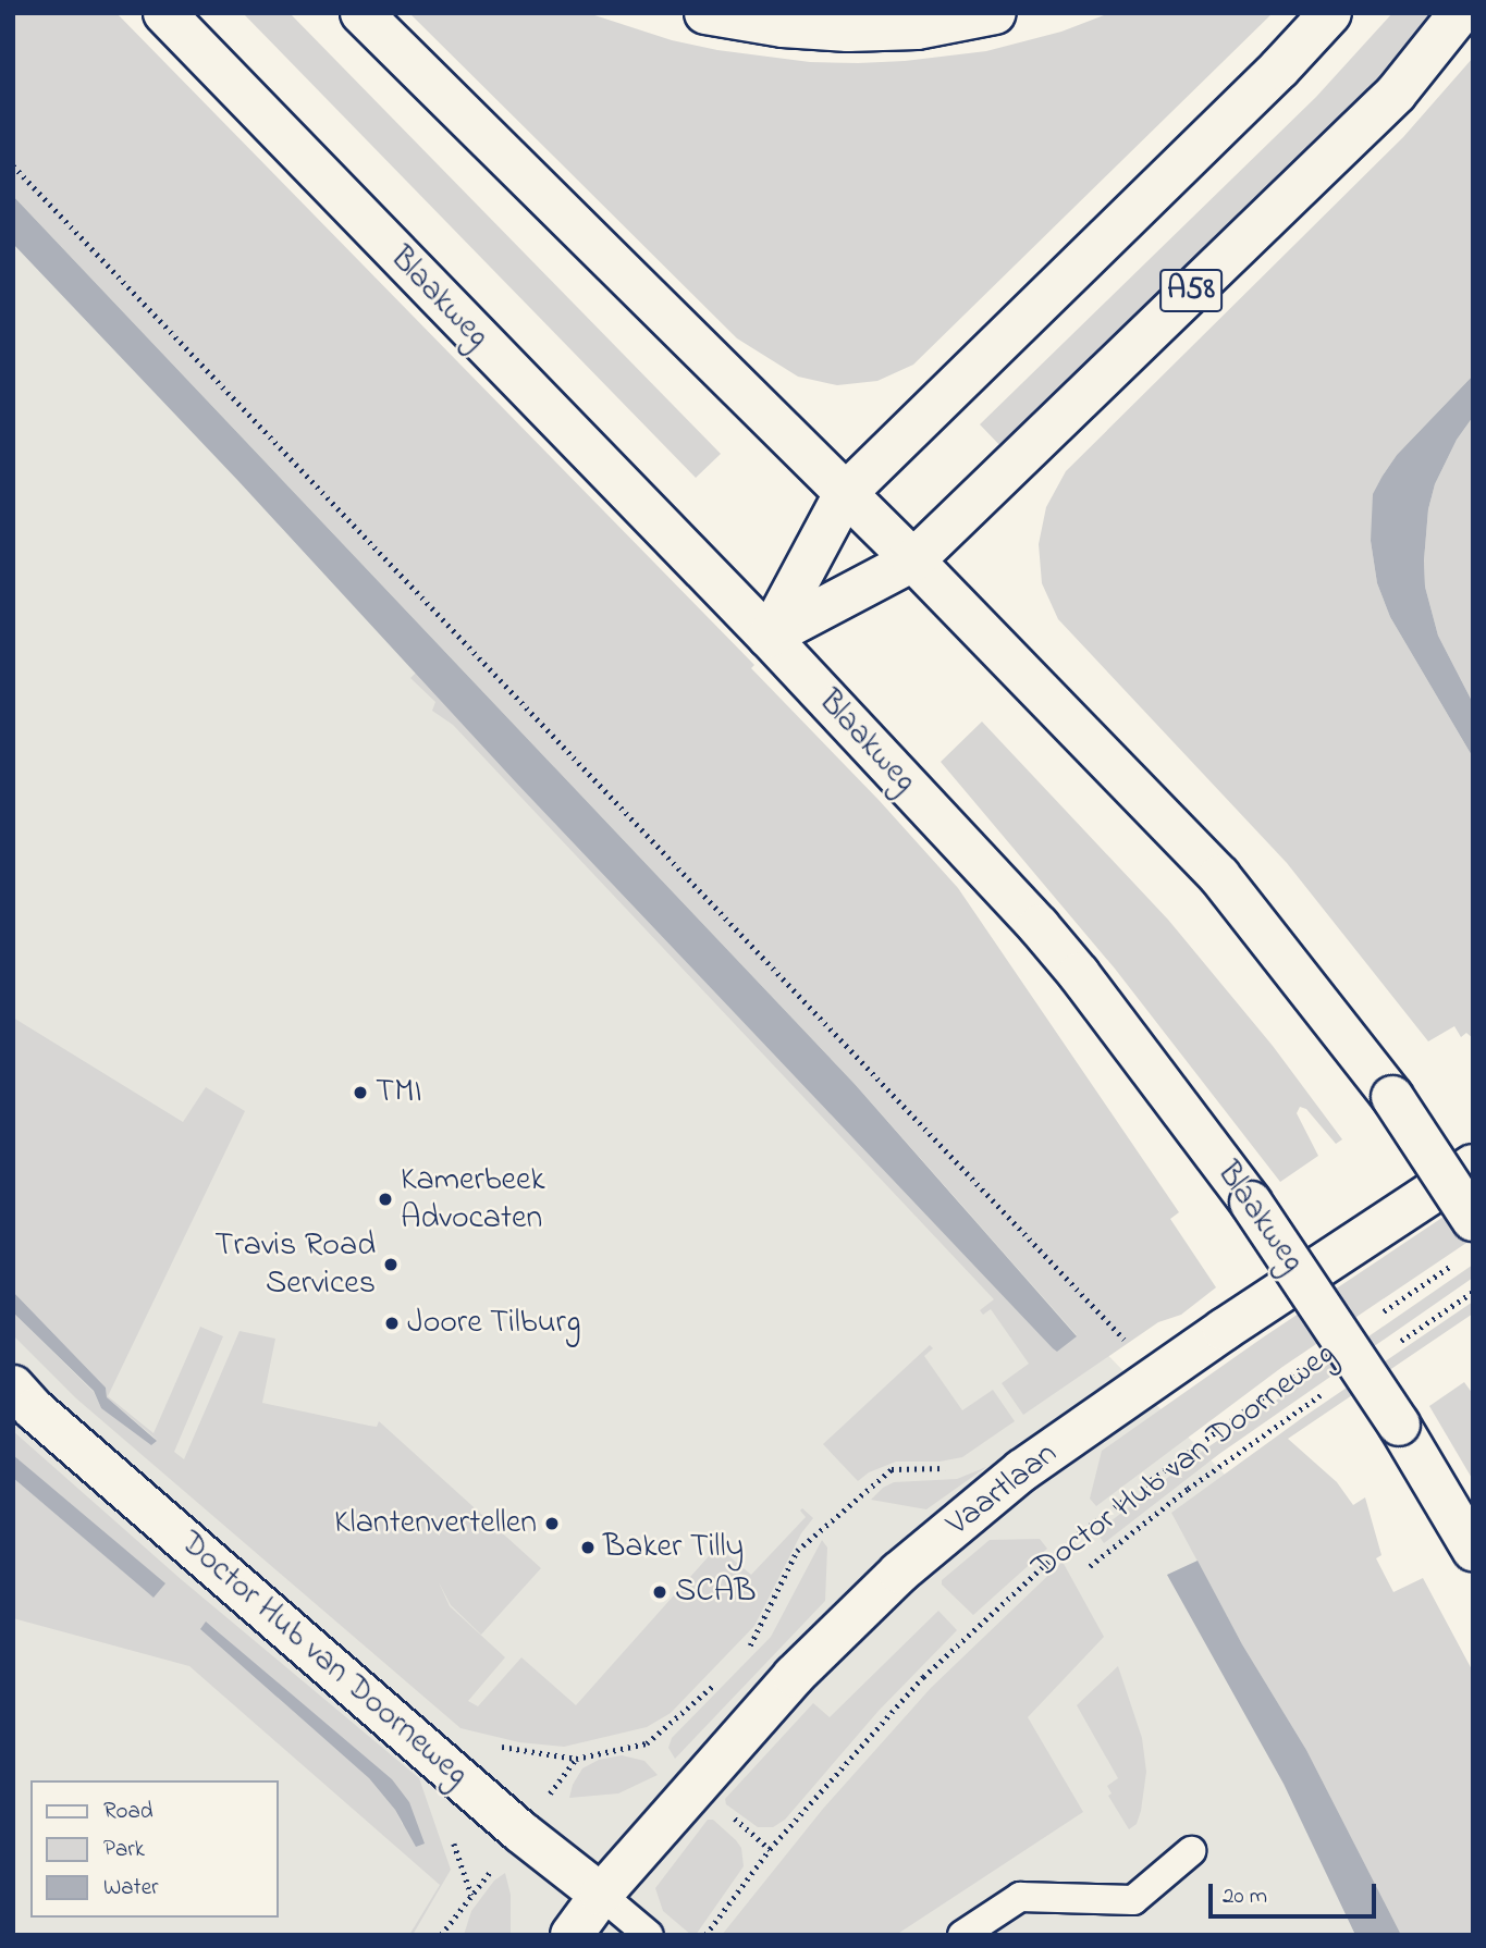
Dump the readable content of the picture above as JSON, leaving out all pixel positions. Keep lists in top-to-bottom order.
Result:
{
  "streets": {
    "main road": [
      "A58",
      "Blaakweg",
      "Doctor Hub van Doorneweg",
      "Vaartlaan"
    ]
  },
  "crossings": [
    ["Doctor Hub van Doorneweg", "Vaartlaan"]
  ],
  "places": [
    "TMI",
    "Kamerbeek Advocaten",
    "Travis Road Services",
    "Joore Tilburg",
    "Klantenvertellen",
    "Baker Tilly",
    "SCAB"
  ],
  "legend": ["Road", "Park", "Water"],
  "scale_bar": "20 m"
}
